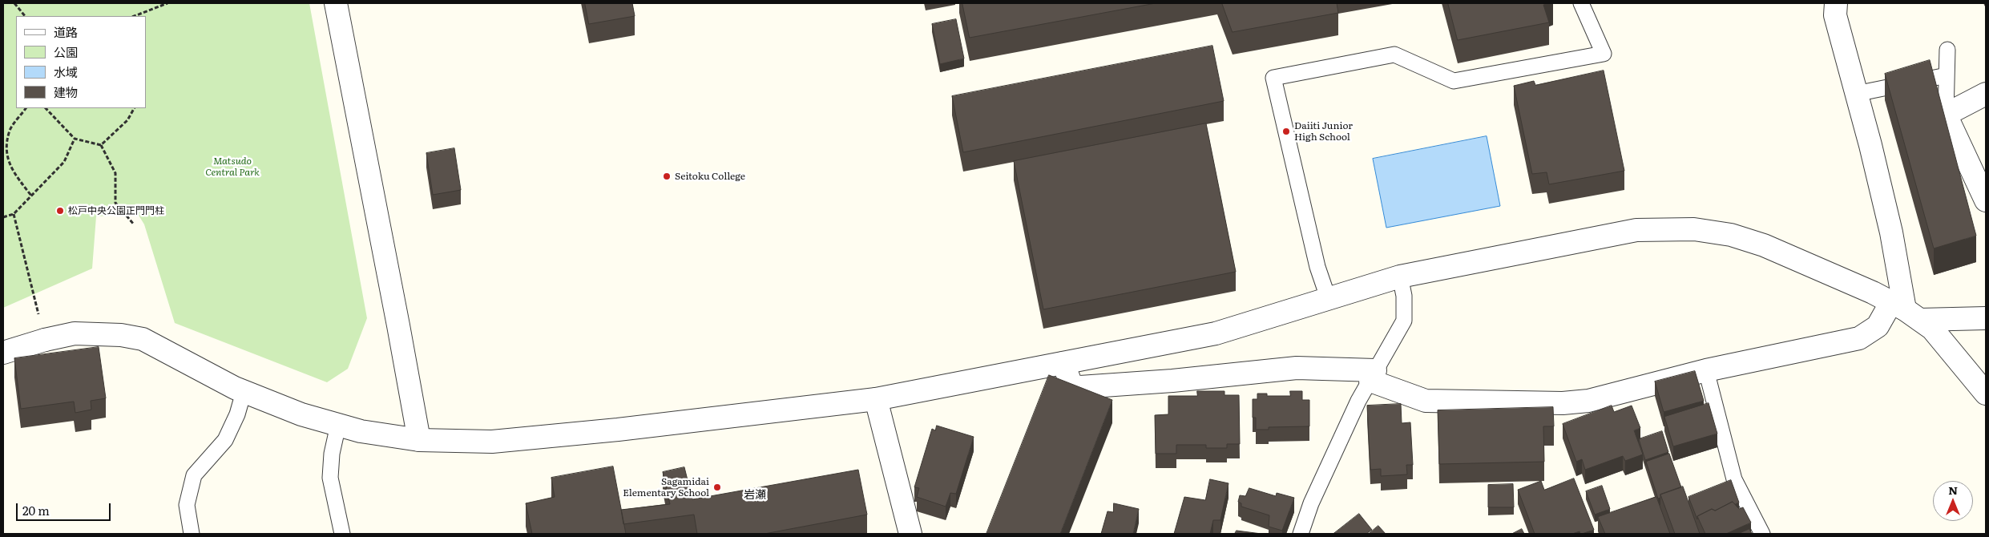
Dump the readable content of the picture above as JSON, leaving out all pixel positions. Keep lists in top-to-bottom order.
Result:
{
  "districts": ["岩瀬"],
  "parks": ["Matsudo Central Park"],
  "places": [
    "Daiiti Junior High School",
    "Seitoku College",
    "松戸中央公園正門門柱",
    "Sagamidai Elementary School"
  ],
  "legend": [
    "道路",
    "公園",
    "水域",
    "建物"
  ],
  "scale_bar": "20 m",
  "north": "top"
}
